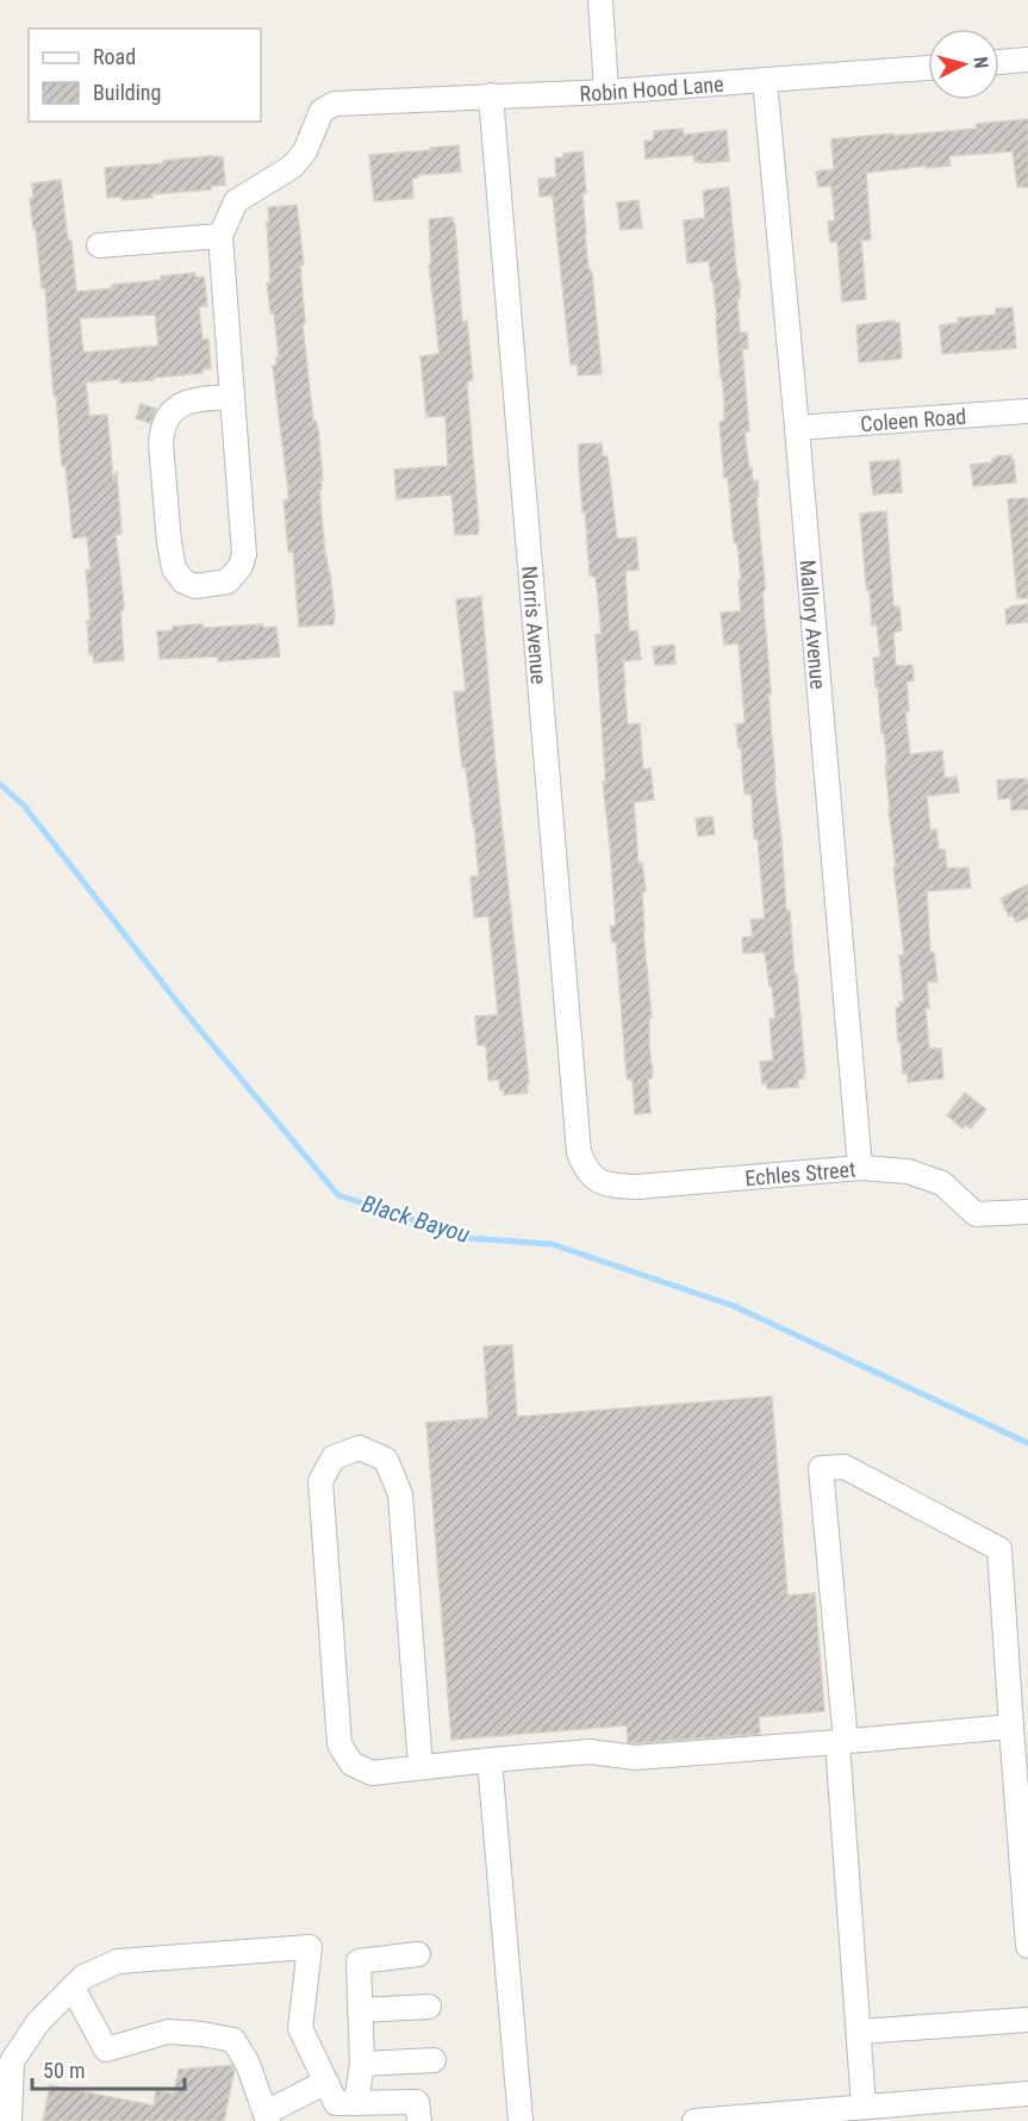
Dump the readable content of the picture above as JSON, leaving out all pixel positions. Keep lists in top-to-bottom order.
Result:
{
  "streets": {
    "street": [
      "Robin Hood Lane",
      "Coleen Road",
      "Norris Avenue",
      "Mallory Avenue",
      "Echles Street"
    ]
  },
  "crossings": [
    ["Robin Hood Lane", "Norris Avenue"],
    ["Robin Hood Lane", "Mallory Avenue"],
    ["Coleen Road", "Mallory Avenue"],
    ["Norris Avenue", "Echles Street"],
    ["Mallory Avenue", "Echles Street"]
  ],
  "water": ["Black Bayou"],
  "legend": ["Road", "Building"],
  "scale_bar": "50 m",
  "north": "right"
}
